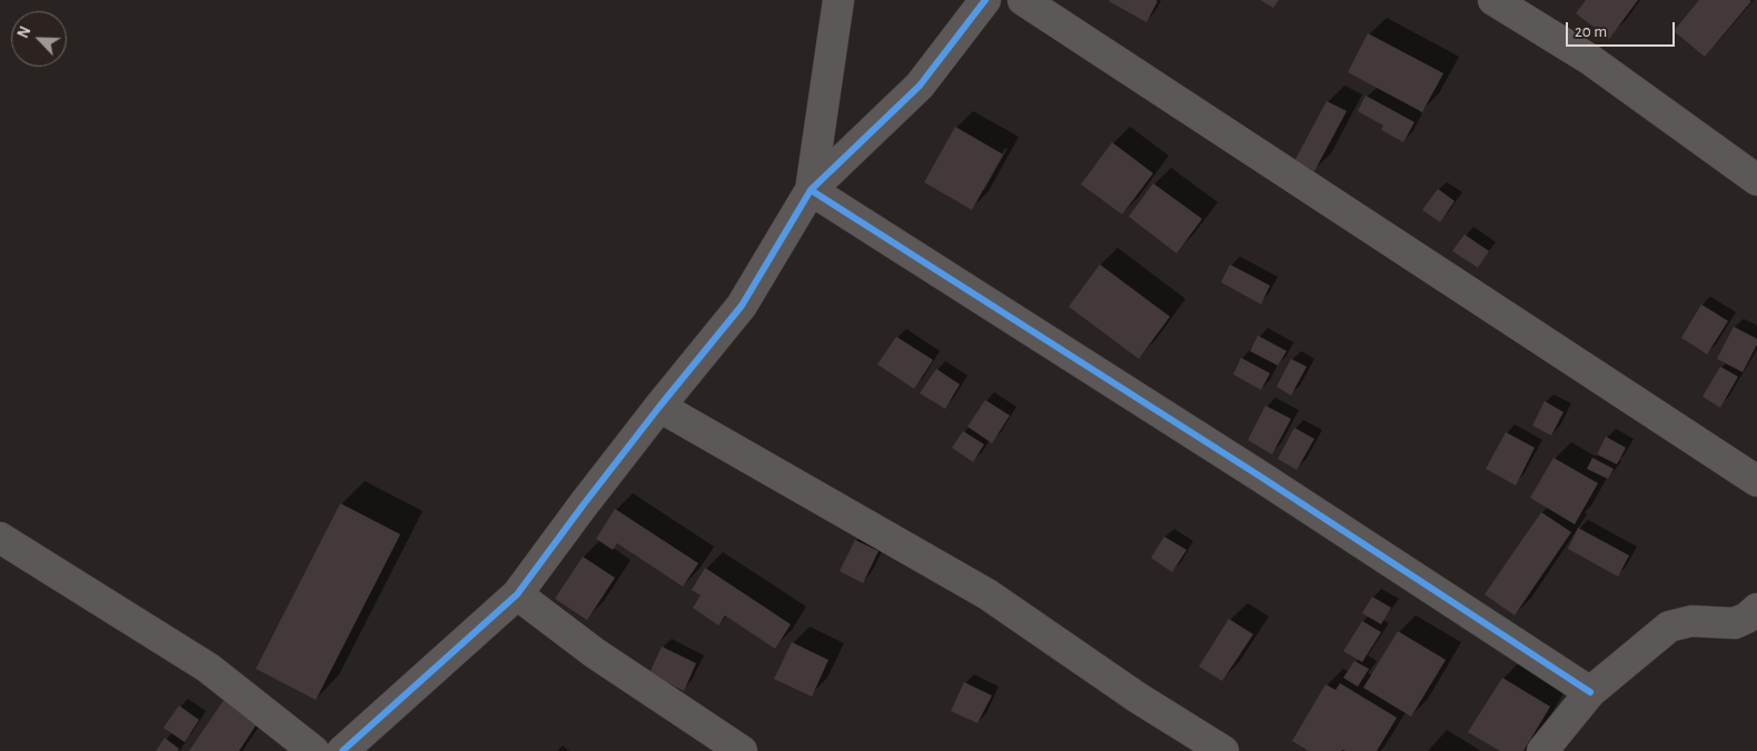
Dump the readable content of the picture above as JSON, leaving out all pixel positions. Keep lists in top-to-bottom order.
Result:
{
  "scale_bar": "20 m",
  "north": "top left"
}
